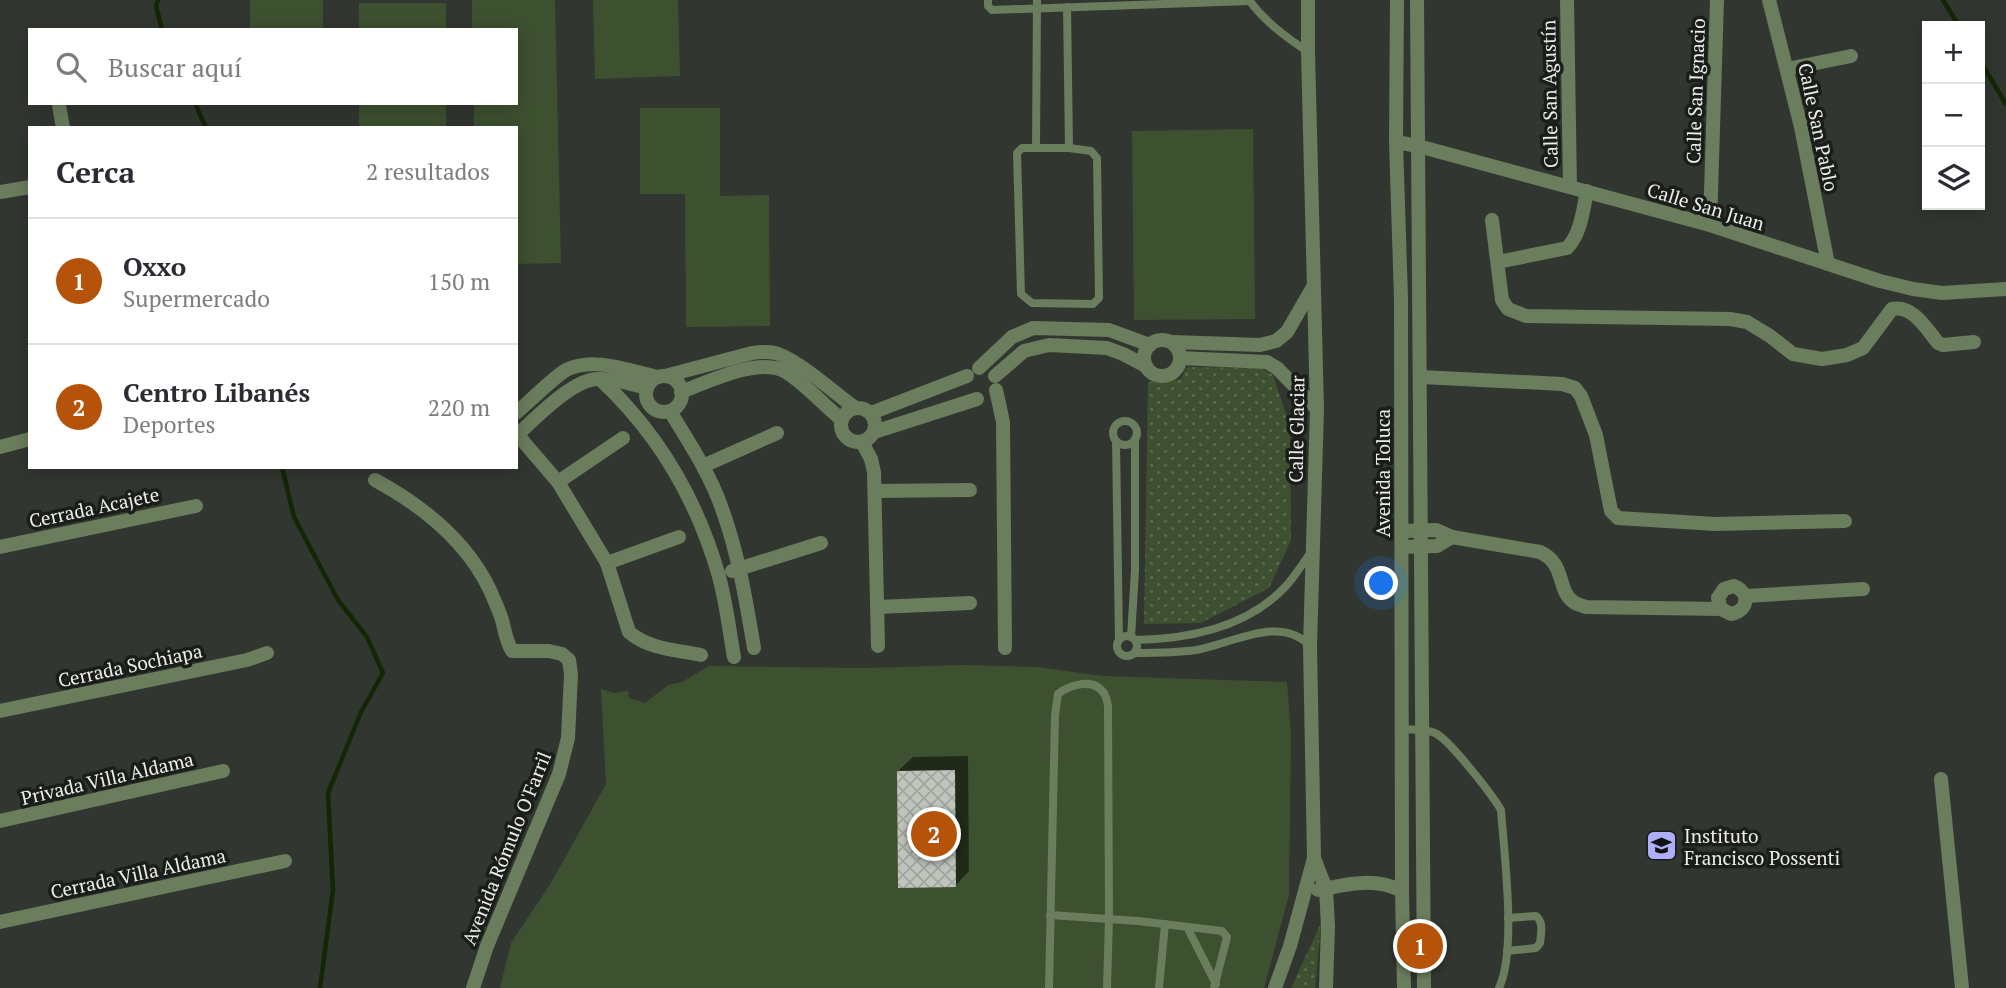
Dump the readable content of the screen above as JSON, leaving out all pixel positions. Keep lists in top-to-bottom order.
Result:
{
  "streets": {
    "street": [
      "Calle San Ignacio",
      "Calle San Agustín",
      "Calle San Pablo",
      "Calle San Juan",
      "Calle Glaciar",
      "Avenida Toluca",
      "Cerrada Acajete",
      "Cerrada Sochiapa",
      "Privada Villa Aldama",
      "Avenida Rómulo O'Farril",
      "Cerrada Villa Aldama"
    ]
  },
  "crossings": [
    ["Calle San Ignacio", "Calle San Juan"],
    ["Calle San Agustín", "Calle San Juan"],
    ["Calle San Pablo", "Calle San Juan"],
    ["Calle San Juan", "Avenida Toluca"]
  ],
  "places": {
    "school or university": ["Instituto Francisco Possenti"]
  },
  "page": {
    "map_buttons": ["+", "−"],
    "search": "Buscar aquí",
    "heading": ["Cerca", "2 resultados"],
    "list": [
      {
        "mark": "1",
        "name": "Oxxo",
        "note": "Supermercado",
        "value": "150 m"
      },
      {
        "mark": "2",
        "name": "Centro Libanés",
        "note": "Deportes",
        "value": "220 m"
      }
    ],
    "pins": ["2", "1"]
  }
}
